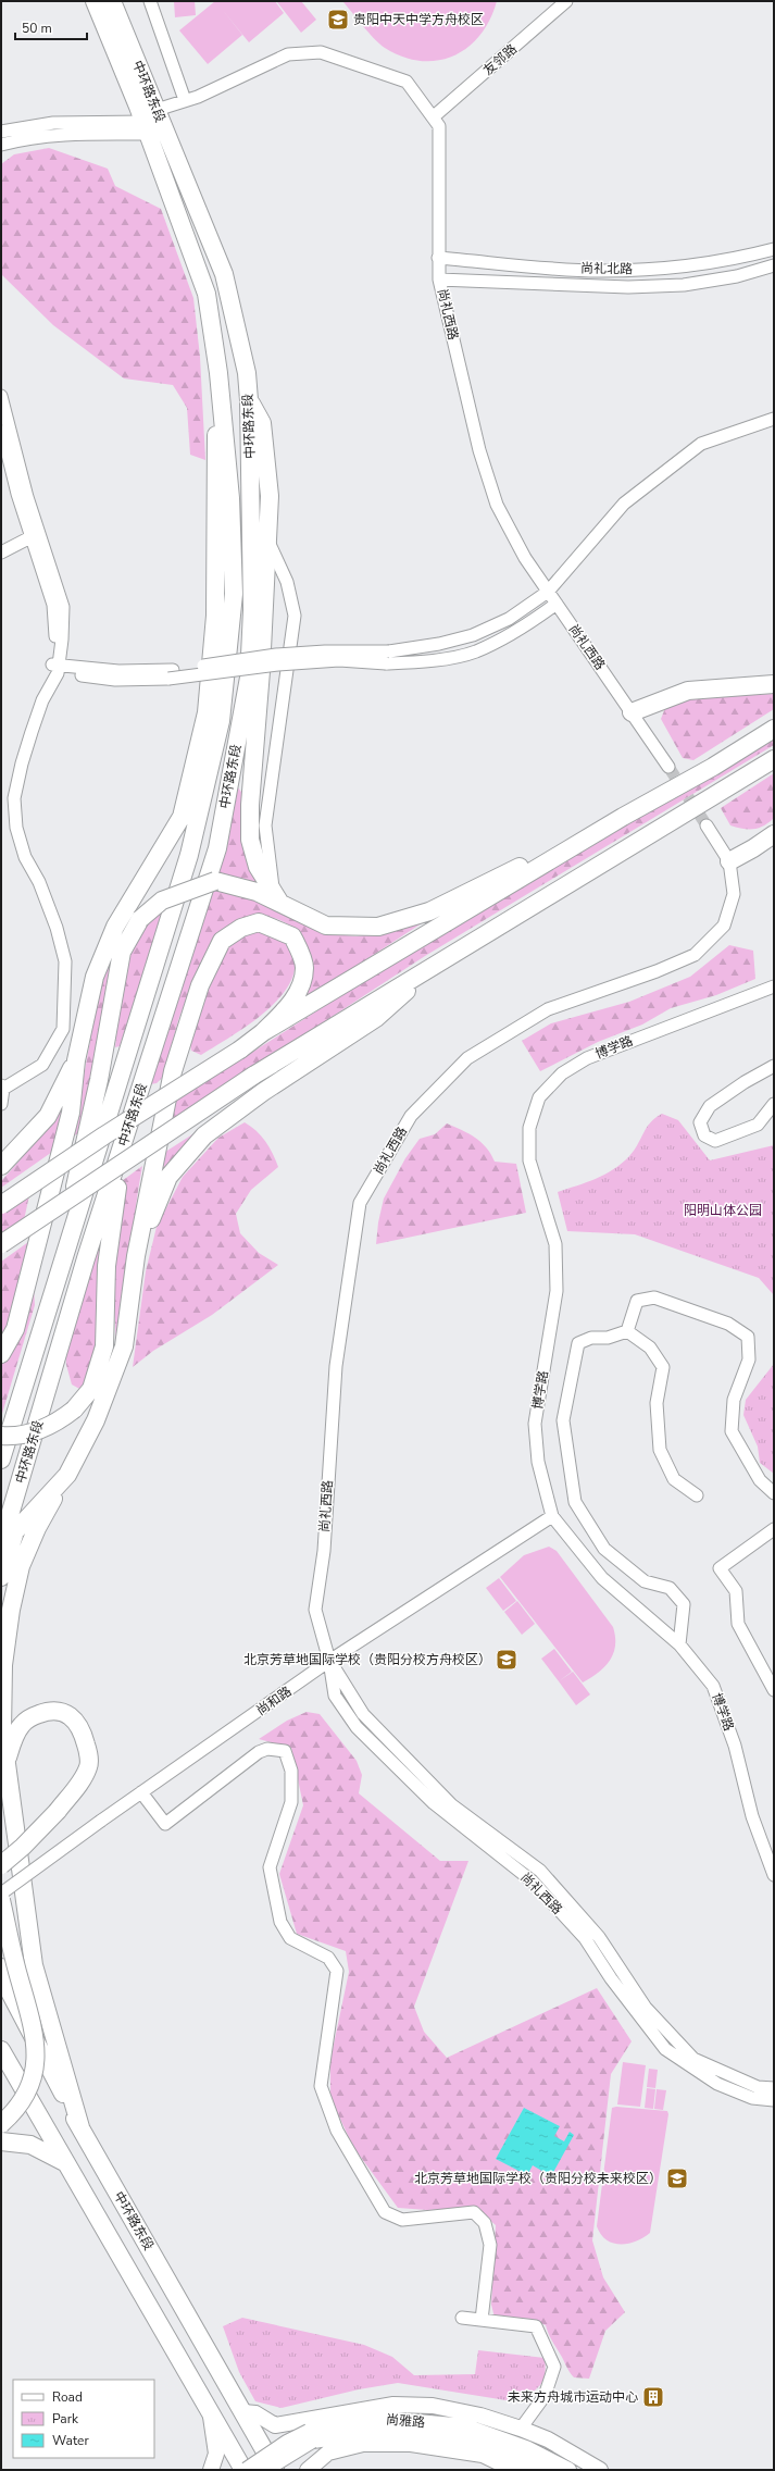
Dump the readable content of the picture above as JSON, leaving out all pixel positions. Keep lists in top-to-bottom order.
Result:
{
  "streets": {
    "highway": ["中环路东段"],
    "main road": ["尚雅路"],
    "street": [
      "友邻路",
      "尚礼北路",
      "尚礼西路",
      "博学路",
      "尚和路"
    ]
  },
  "crossings": [
    ["友邻路", "尚礼西路"],
    ["中环路东段", "尚礼西路"],
    ["尚礼北路", "尚礼西路"],
    ["尚礼西路", "尚和路"],
    ["博学路", "尚和路"]
  ],
  "parks": ["阳明山体公园"],
  "places": {
    "school or university": ["贵阳中天中学方舟校区", "北京芳草地国际学校（贵阳分校方舟校区）", "北京芳草地国际学校（贵阳分校未来校区）"],
    "building": ["未来方舟城市运动中心"]
  },
  "legend": ["Road", "Park", "Water"],
  "scale_bar": "50 m"
}
